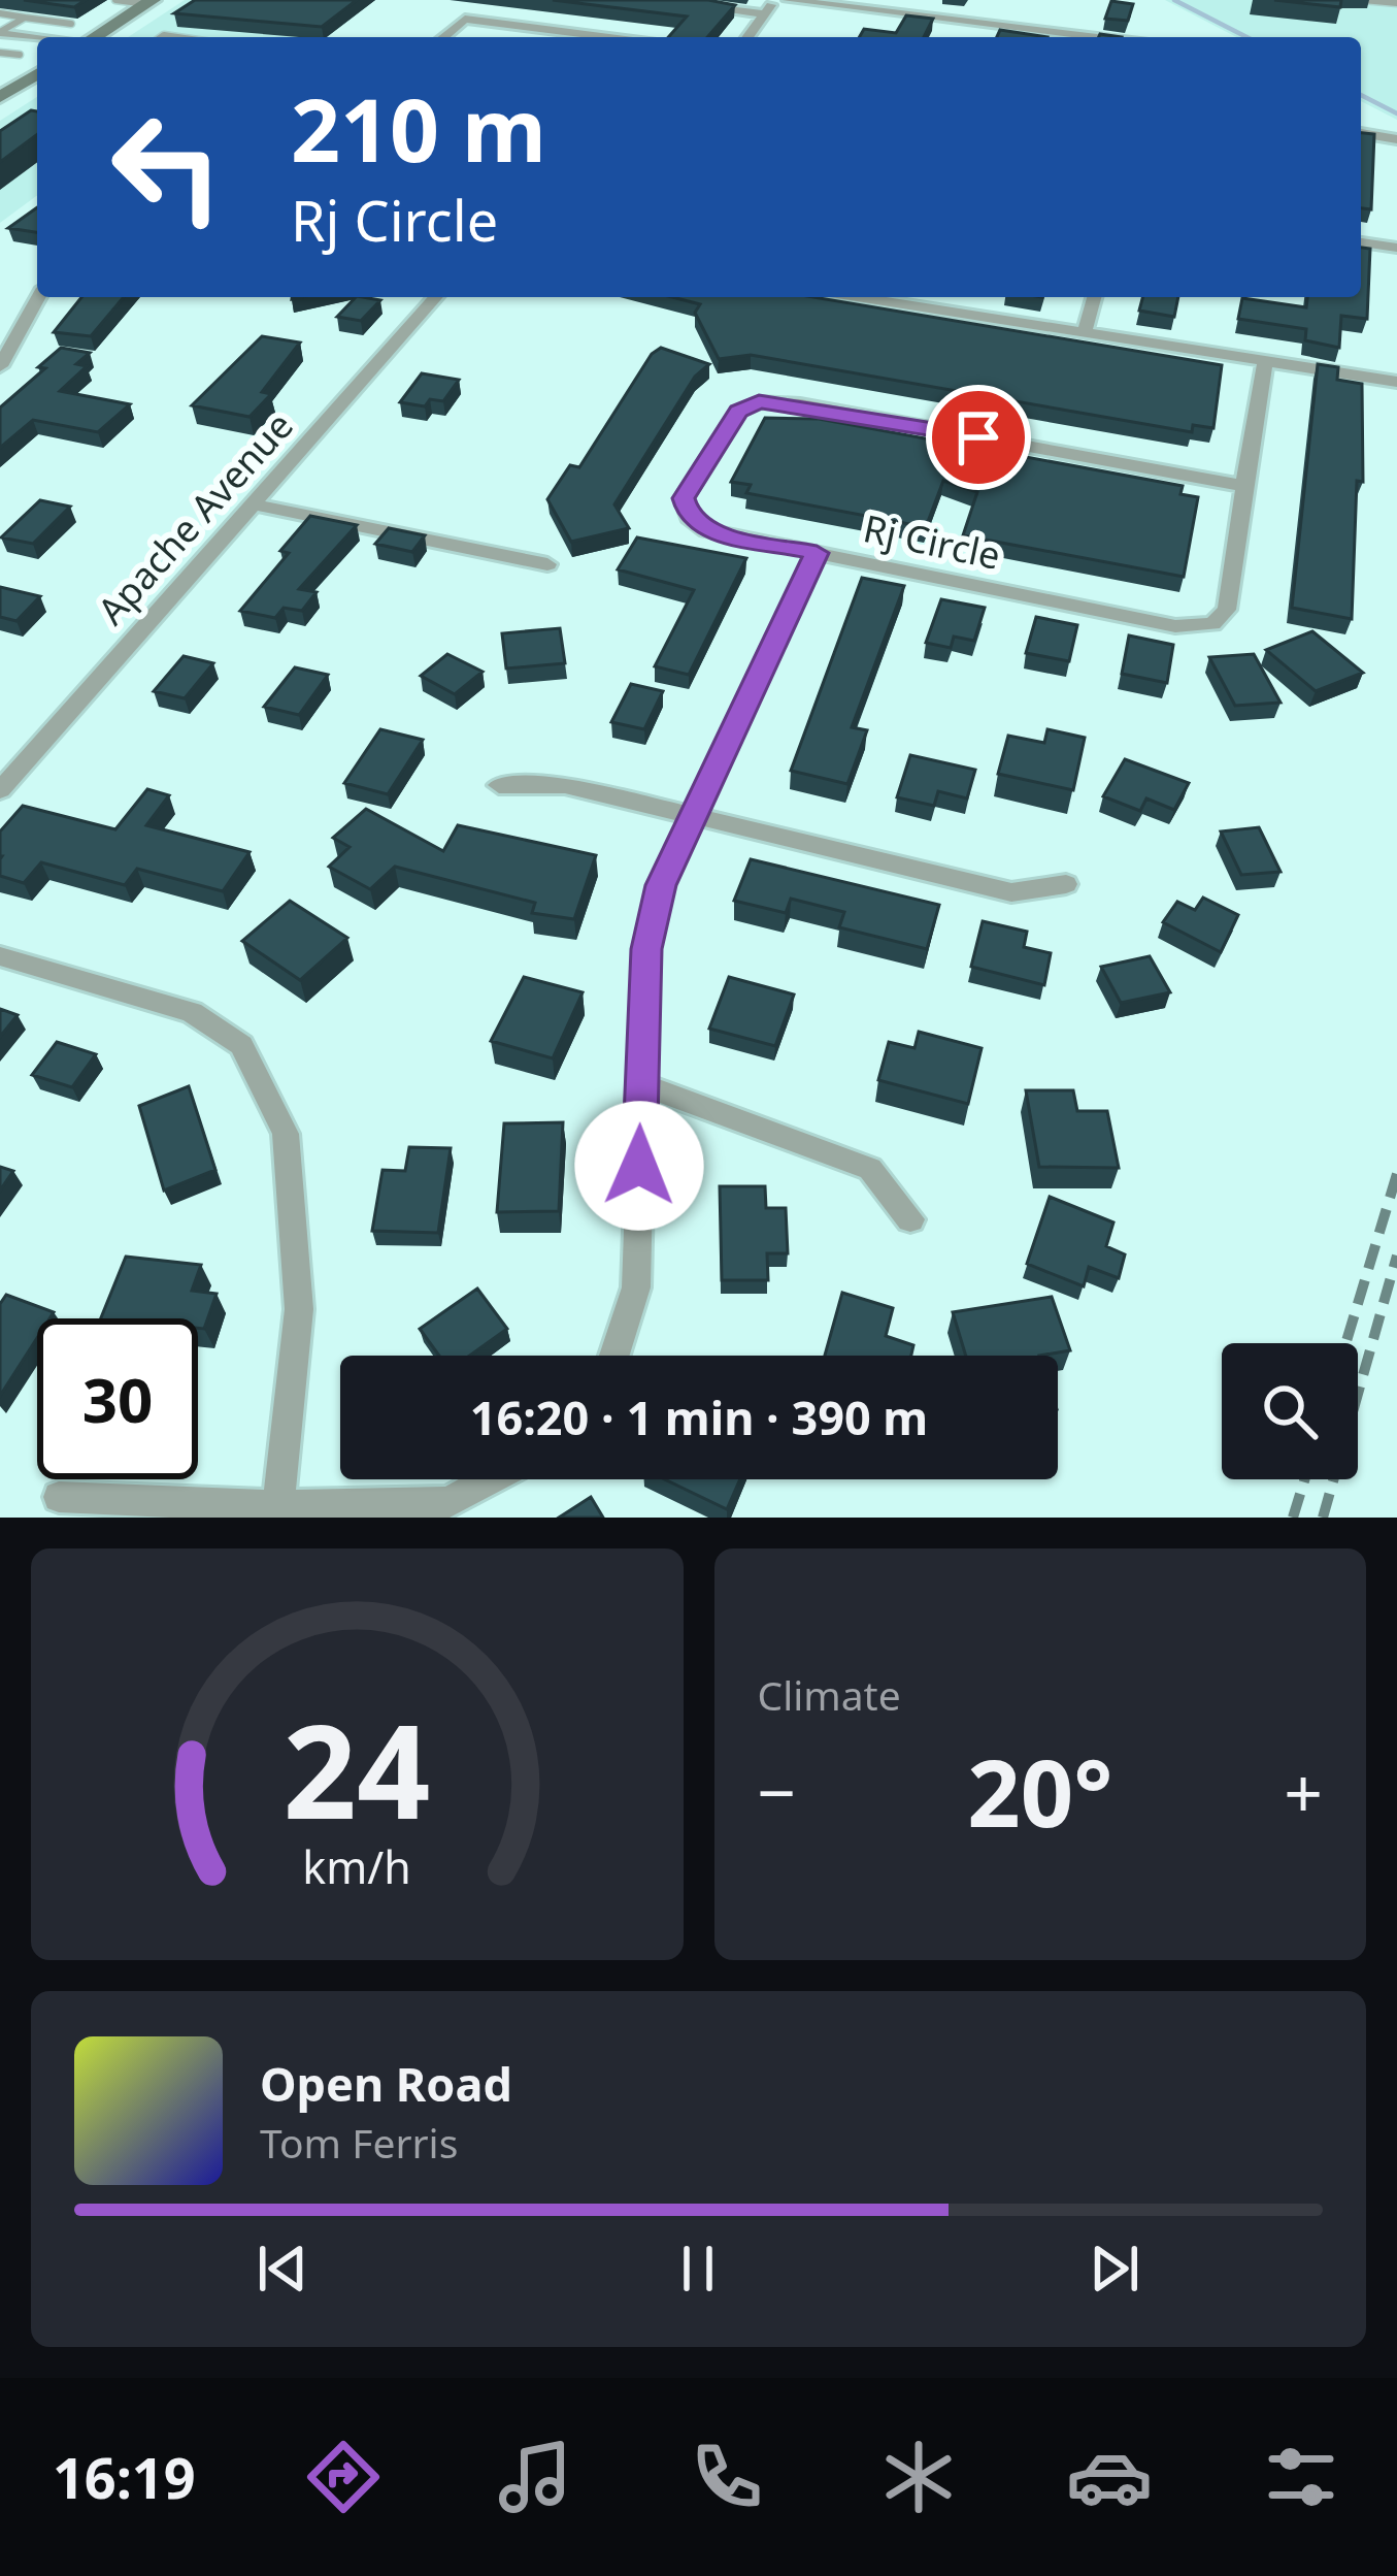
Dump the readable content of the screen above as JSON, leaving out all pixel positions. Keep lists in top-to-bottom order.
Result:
{
  "streets": {
    "street": ["Apache Avenue", "Rj Circle"]
  },
  "page": {
    "turn": ["210 m", "Rj Circle"],
    "limit": "30",
    "trip": "16:20 · 1 min · 390 m",
    "tile": "Climate",
    "heat": ["−", "20°", "+"],
    "song": ["Open Road", "Tom Ferris"],
    "tabs": "16:19",
    "gauge": ["24", "km/h"]
  }
}
